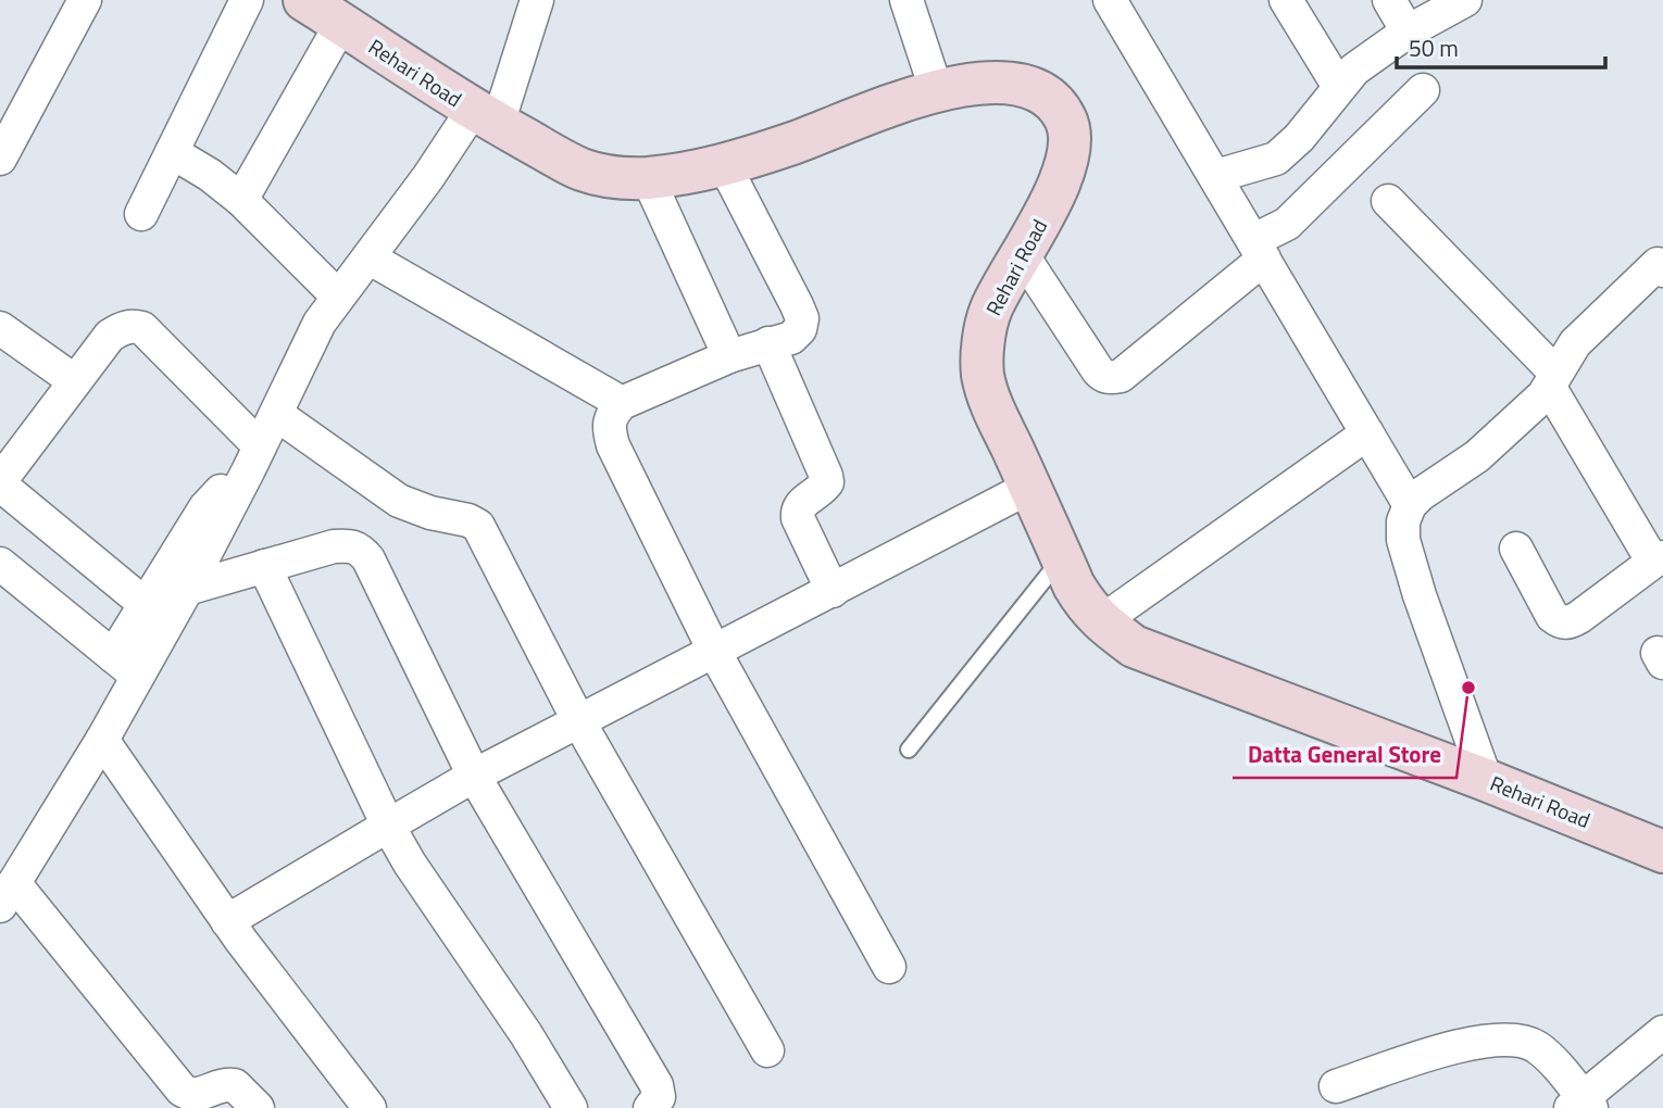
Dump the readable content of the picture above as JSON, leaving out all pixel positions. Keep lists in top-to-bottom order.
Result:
{
  "streets": {
    "main road": ["Rehari Road"]
  },
  "places": ["Datta General Store"],
  "scale_bar": "50 m"
}
